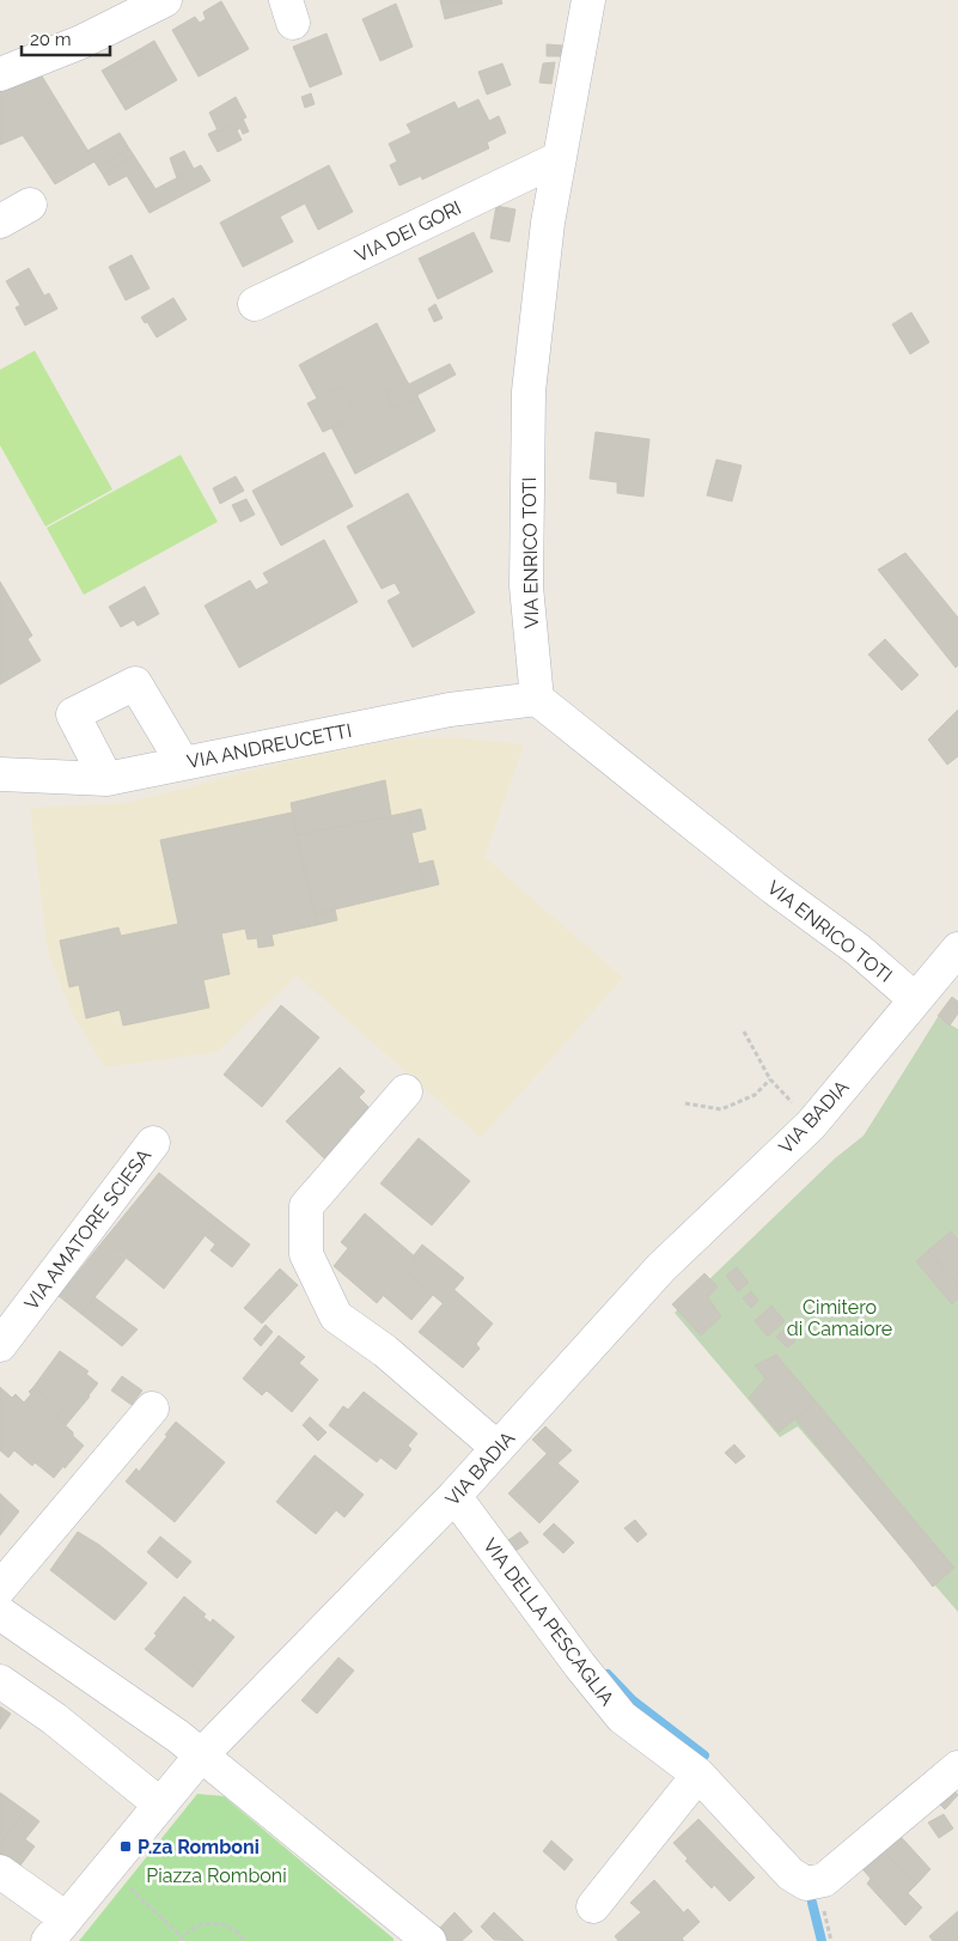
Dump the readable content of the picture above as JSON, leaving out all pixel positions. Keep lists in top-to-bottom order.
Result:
{
  "streets": {
    "street": [
      "VIA DEI GORI",
      "VIA ENRICO TOTI",
      "VIA ANDREUCETTI",
      "VIA BADIA",
      "VIA AMATORE SCIESA",
      "VIA DELLA PESCAGLIA"
    ]
  },
  "crossings": [
    ["VIA DEI GORI", "VIA ENRICO TOTI"],
    ["VIA ENRICO TOTI", "VIA ANDREUCETTI"],
    ["VIA ENRICO TOTI", "VIA BADIA"],
    ["VIA BADIA", "VIA DELLA PESCAGLIA"]
  ],
  "parks": ["Cimitero di Camaiore", "Piazza Romboni"],
  "places": {
    "transit": ["P.za Romboni"]
  },
  "scale_bar": "20 m"
}
